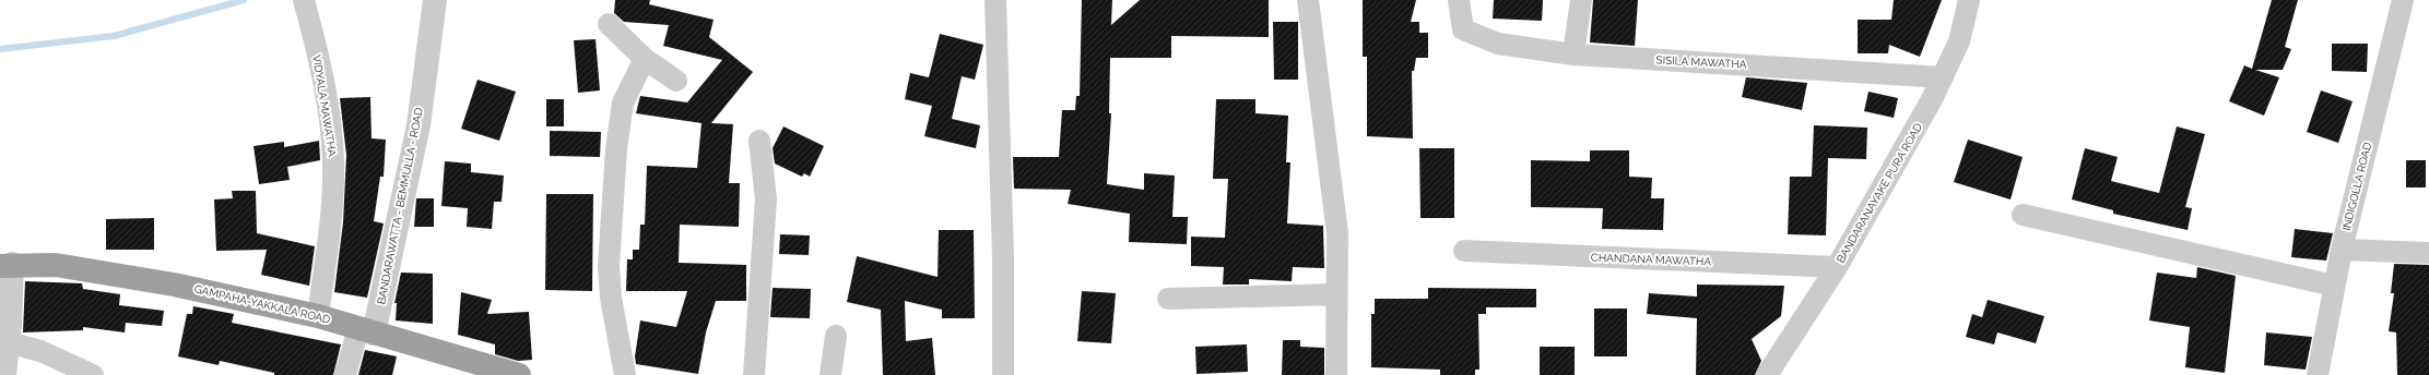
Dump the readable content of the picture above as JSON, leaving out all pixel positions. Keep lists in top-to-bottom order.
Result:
{
  "streets": {
    "highway": ["GAMPAHA-YAKKALA ROAD"],
    "street": [
      "SISILA MAWATHA",
      "VIDYALA MAWATHA",
      "INDIGOLLA ROAD",
      "BANDARANAYAKE PURA ROAD",
      "BANDARAWATTA - BEMMULLA - ROAD",
      "CHANDANA MAWATHA"
    ]
  },
  "crossings": [
    ["SISILA MAWATHA", "BANDARANAYAKE PURA ROAD"],
    ["VIDYALA MAWATHA", "GAMPAHA-YAKKALA ROAD"],
    ["BANDARANAYAKE PURA ROAD", "CHANDANA MAWATHA"],
    ["BANDARAWATTA - BEMMULLA - ROAD", "GAMPAHA-YAKKALA ROAD"]
  ]
}
